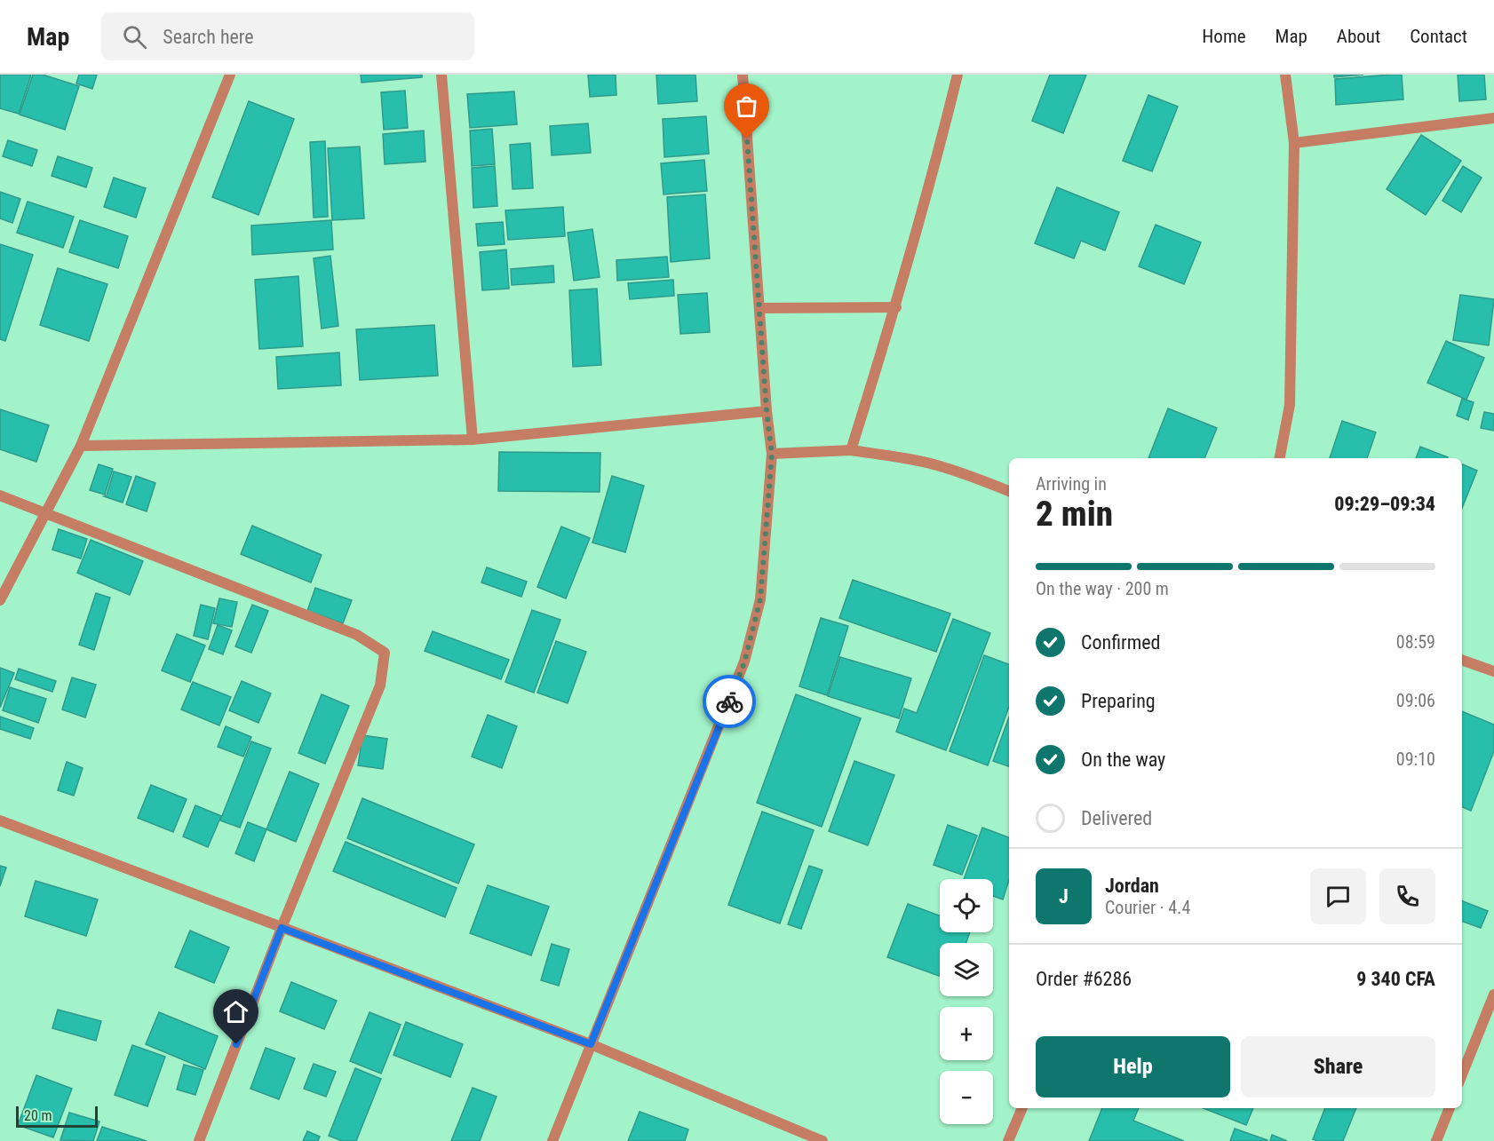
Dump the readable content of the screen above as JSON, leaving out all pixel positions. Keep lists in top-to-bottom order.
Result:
{
  "scale_bar": "20 m",
  "page": {
    "header": "Map",
    "search": "Search here",
    "nav": [
      "Home",
      "Map",
      "About",
      "Contact"
    ],
    "heading": ["2 min", "Arriving in", "09:29–09:34"],
    "panel": [
      "Jordan",
      "Courier · 4.4",
      "Order #6286",
      "9 340 CFA"
    ],
    "bar": "On the way · 200 m",
    "list": [
      ["Confirmed", "08:59"],
      ["Preparing", "09:06"],
      ["On the way", "09:10"],
      "Delivered"
    ],
    "round": "J",
    "map_buttons": ["+", "−"],
    "buttons": ["Help", "Share"],
    "scale": "20 m"
  }
}
